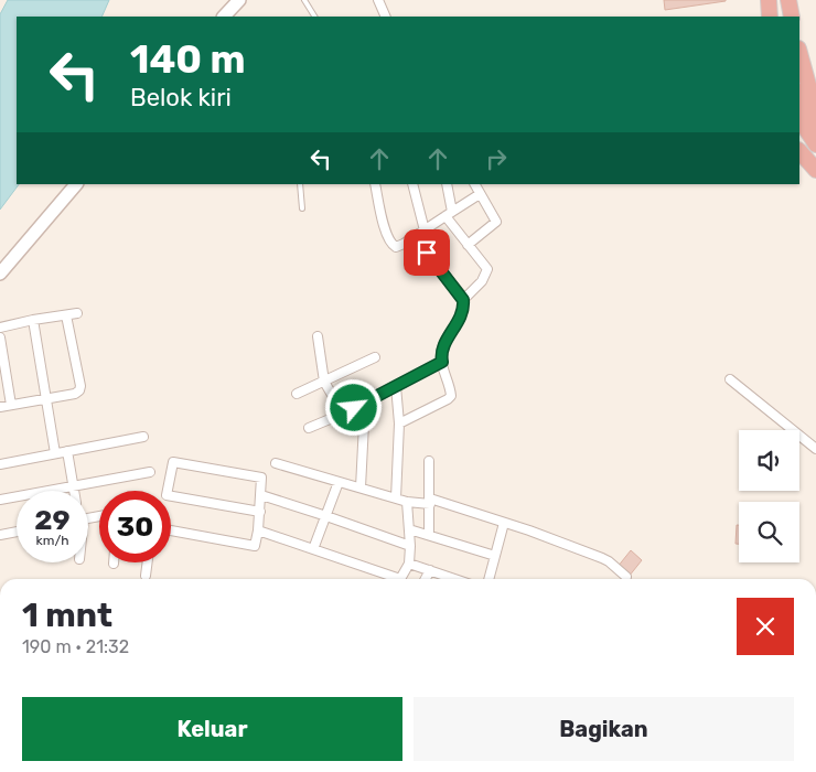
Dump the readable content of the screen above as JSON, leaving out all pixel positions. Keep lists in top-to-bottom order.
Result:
{
  "page": {
    "turn": ["140 m", "Belok kiri"],
    "speed": "29 km/h",
    "limit": "30",
    "heading": ["1 mnt", "190 m · 21:32"],
    "buttons": ["Keluar", "Bagikan"]
  }
}
